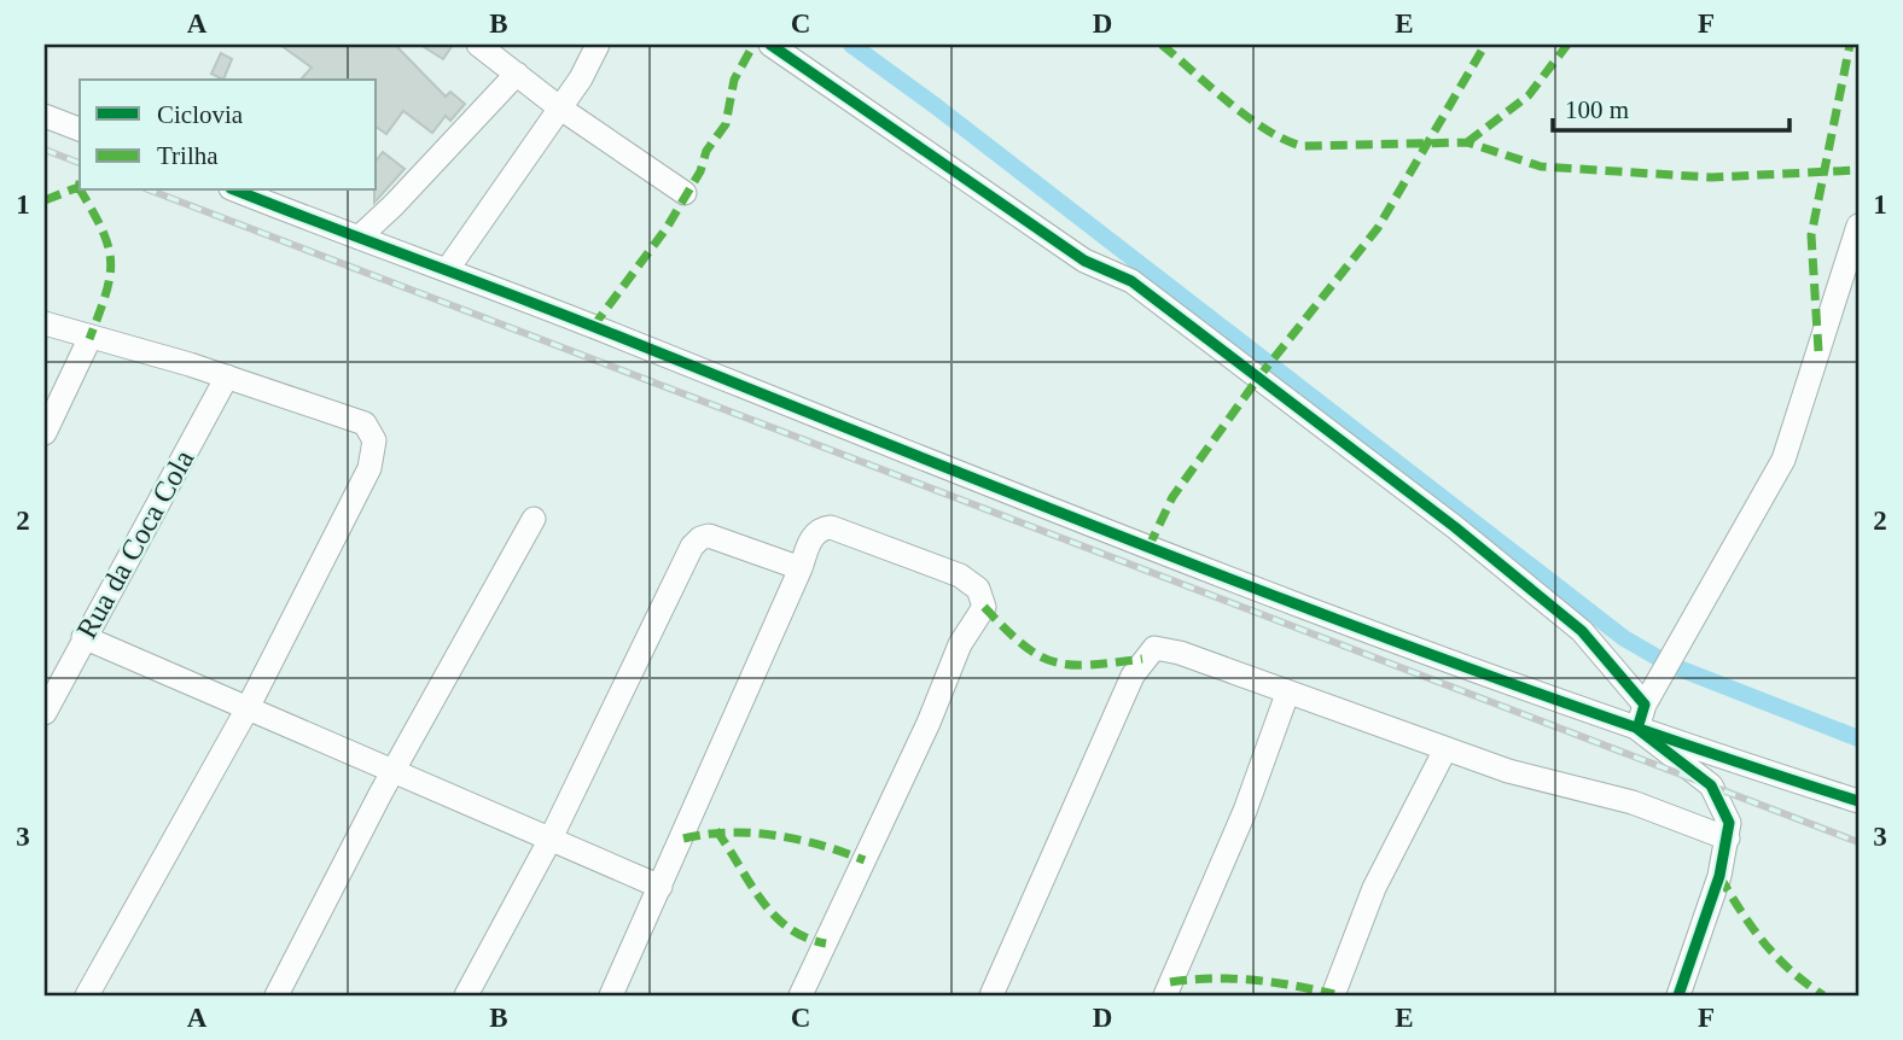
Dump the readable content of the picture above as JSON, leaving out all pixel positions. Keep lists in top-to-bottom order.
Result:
{
  "streets": {
    "street": ["Rua da Coca Cola"]
  },
  "legend": ["Ciclovia", "Trilha"],
  "scale_bar": "100 m",
  "grid": {
    "columns": [
      "A",
      "B",
      "C",
      "D",
      "E",
      "F"
    ],
    "rows": ["1", "2", "3"]
  }
}
